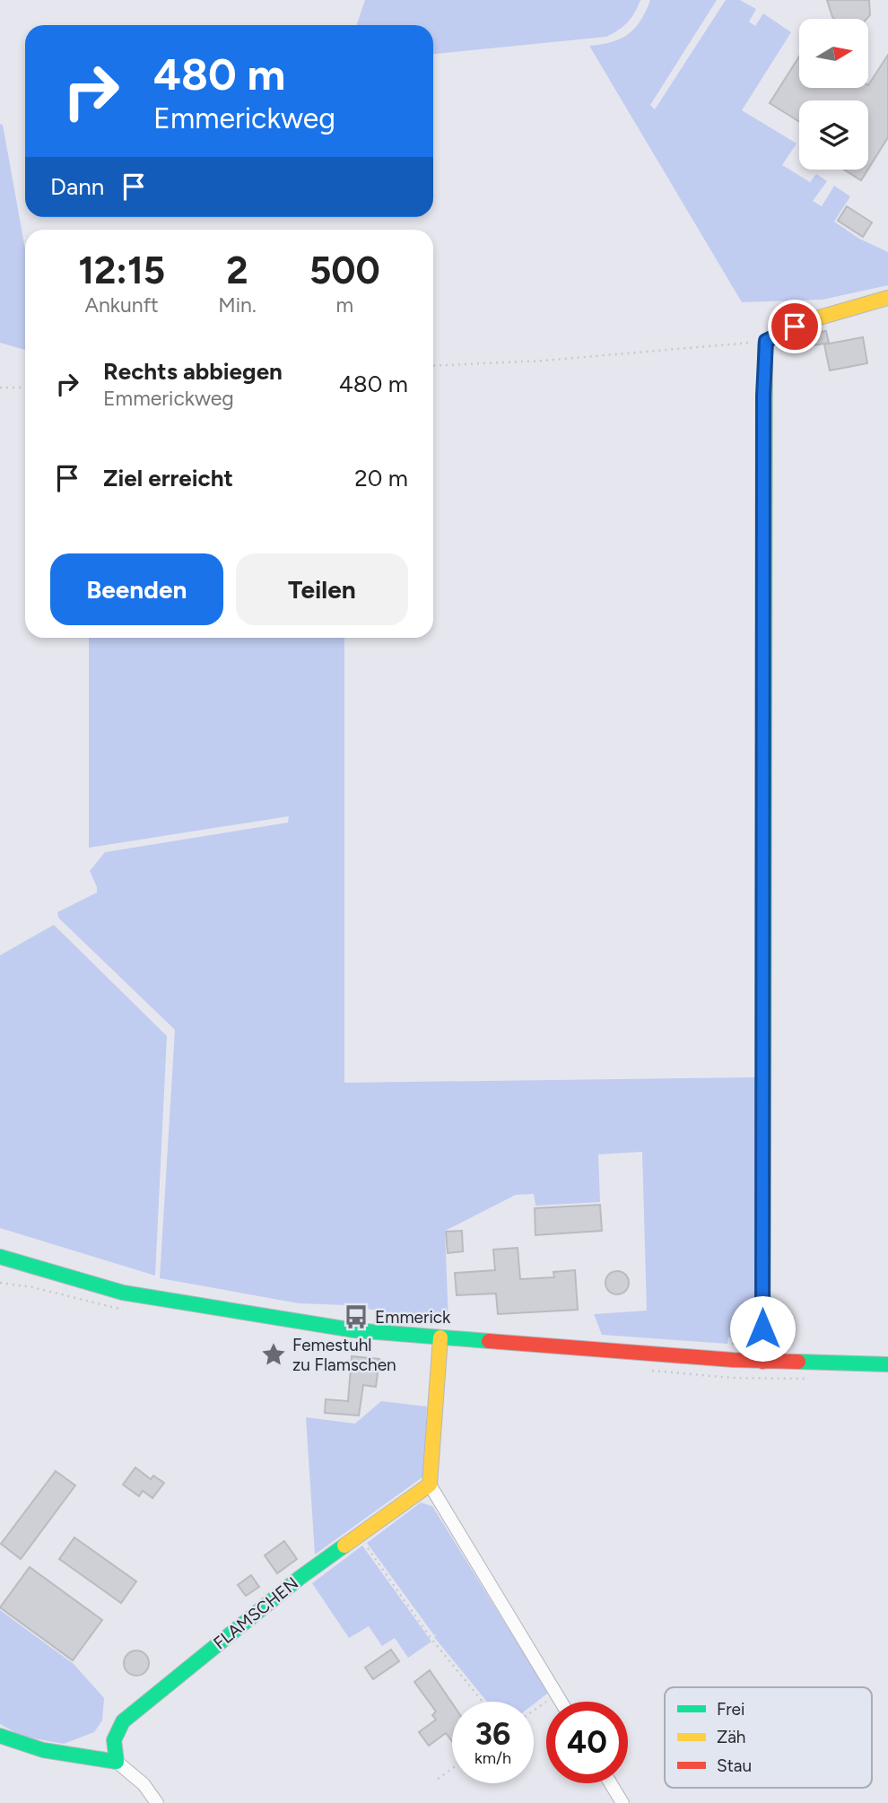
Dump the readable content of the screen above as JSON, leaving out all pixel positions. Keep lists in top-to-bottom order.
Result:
{
  "streets": {
    "street": ["FLAMSCHEN"]
  },
  "places": {
    "bus stop": ["Emmerick"],
    "place": ["Femestuhl zu Flamschen"]
  },
  "legend": ["Frei", "Zäh", "Stau"],
  "north": "right",
  "page": {
    "turn": ["480 m", "Emmerickweg"],
    "then": "Dann",
    "eta": [
      "12:15",
      "Ankunft",
      "2",
      "Min.",
      "500",
      "m"
    ],
    "list": [
      {
        "name": "Rechts abbiegen",
        "note": "Emmerickweg",
        "value": "480 m"
      },
      {
        "name": "Ziel erreicht",
        "value": "20 m"
      }
    ],
    "buttons": ["Beenden", "Teilen"],
    "speed": "36 km/h",
    "limit": "40"
  }
}
